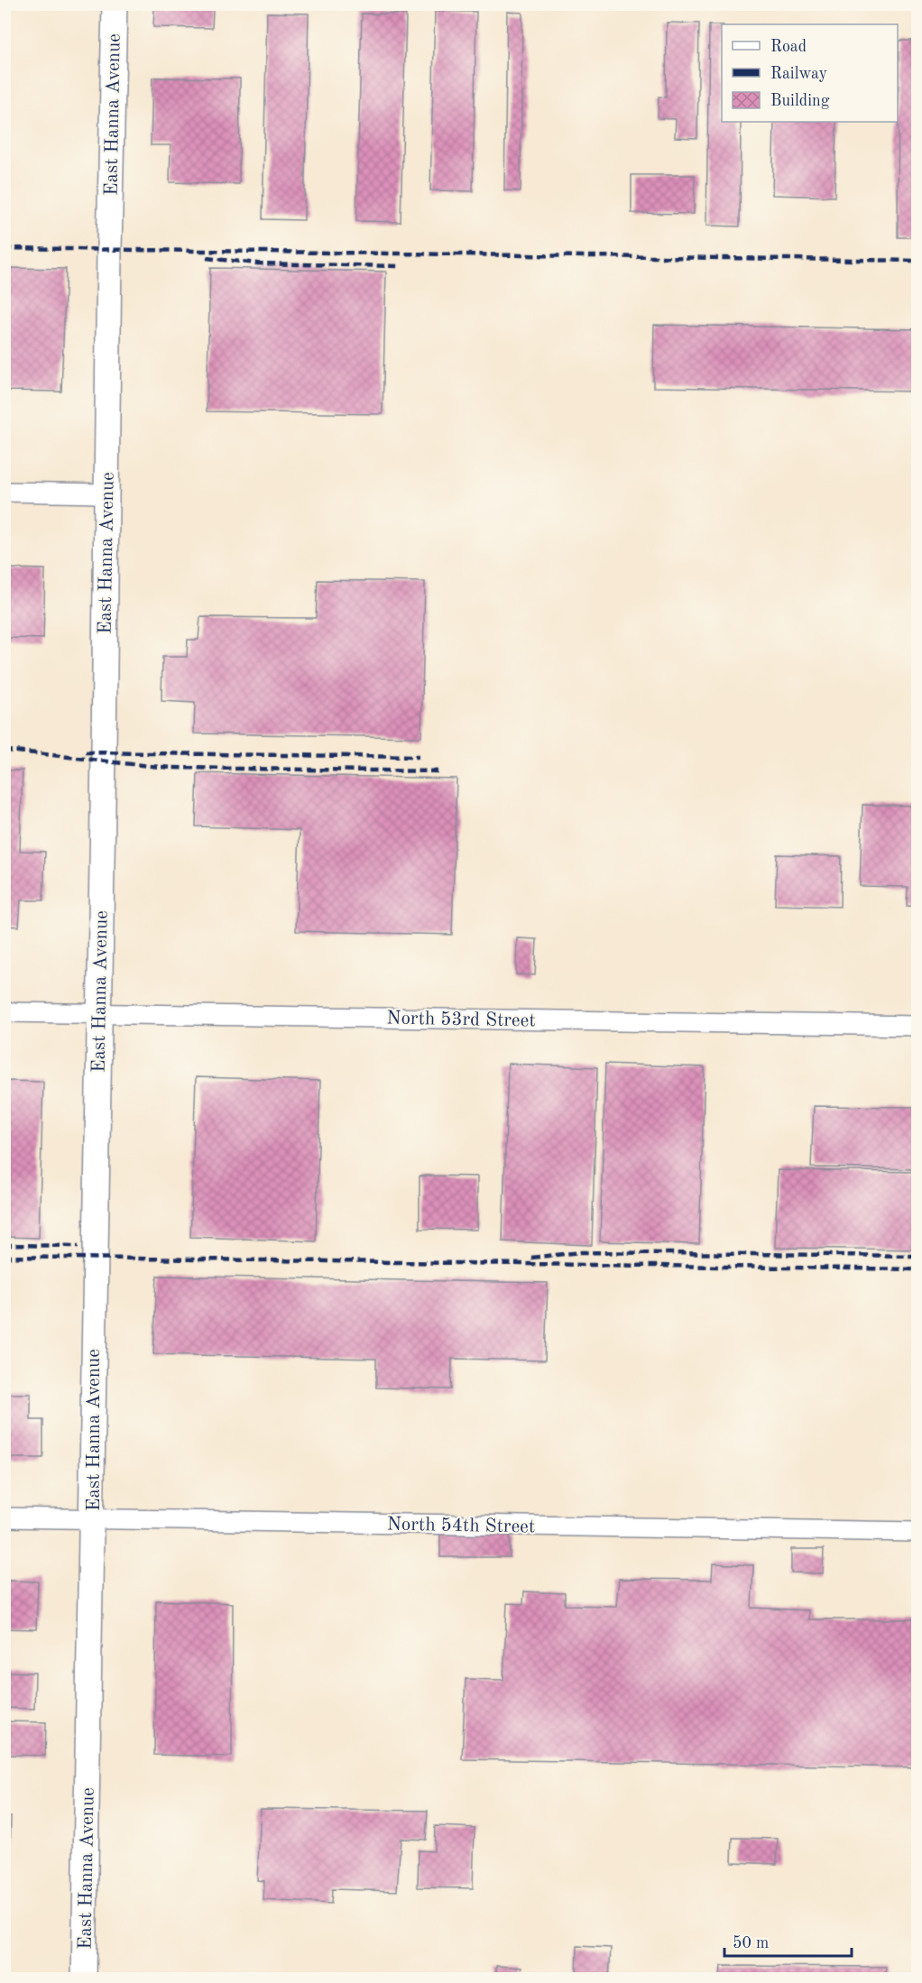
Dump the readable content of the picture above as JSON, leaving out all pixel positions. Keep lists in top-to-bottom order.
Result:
{
  "streets": {
    "street": ["East Hanna Avenue", "North 53rd Street", "North 54th Street"]
  },
  "crossings": [
    ["East Hanna Avenue", "North 53rd Street"],
    ["East Hanna Avenue", "North 54th Street"]
  ],
  "legend": ["Road", "Railway", "Building"],
  "scale_bar": "50 m"
}
